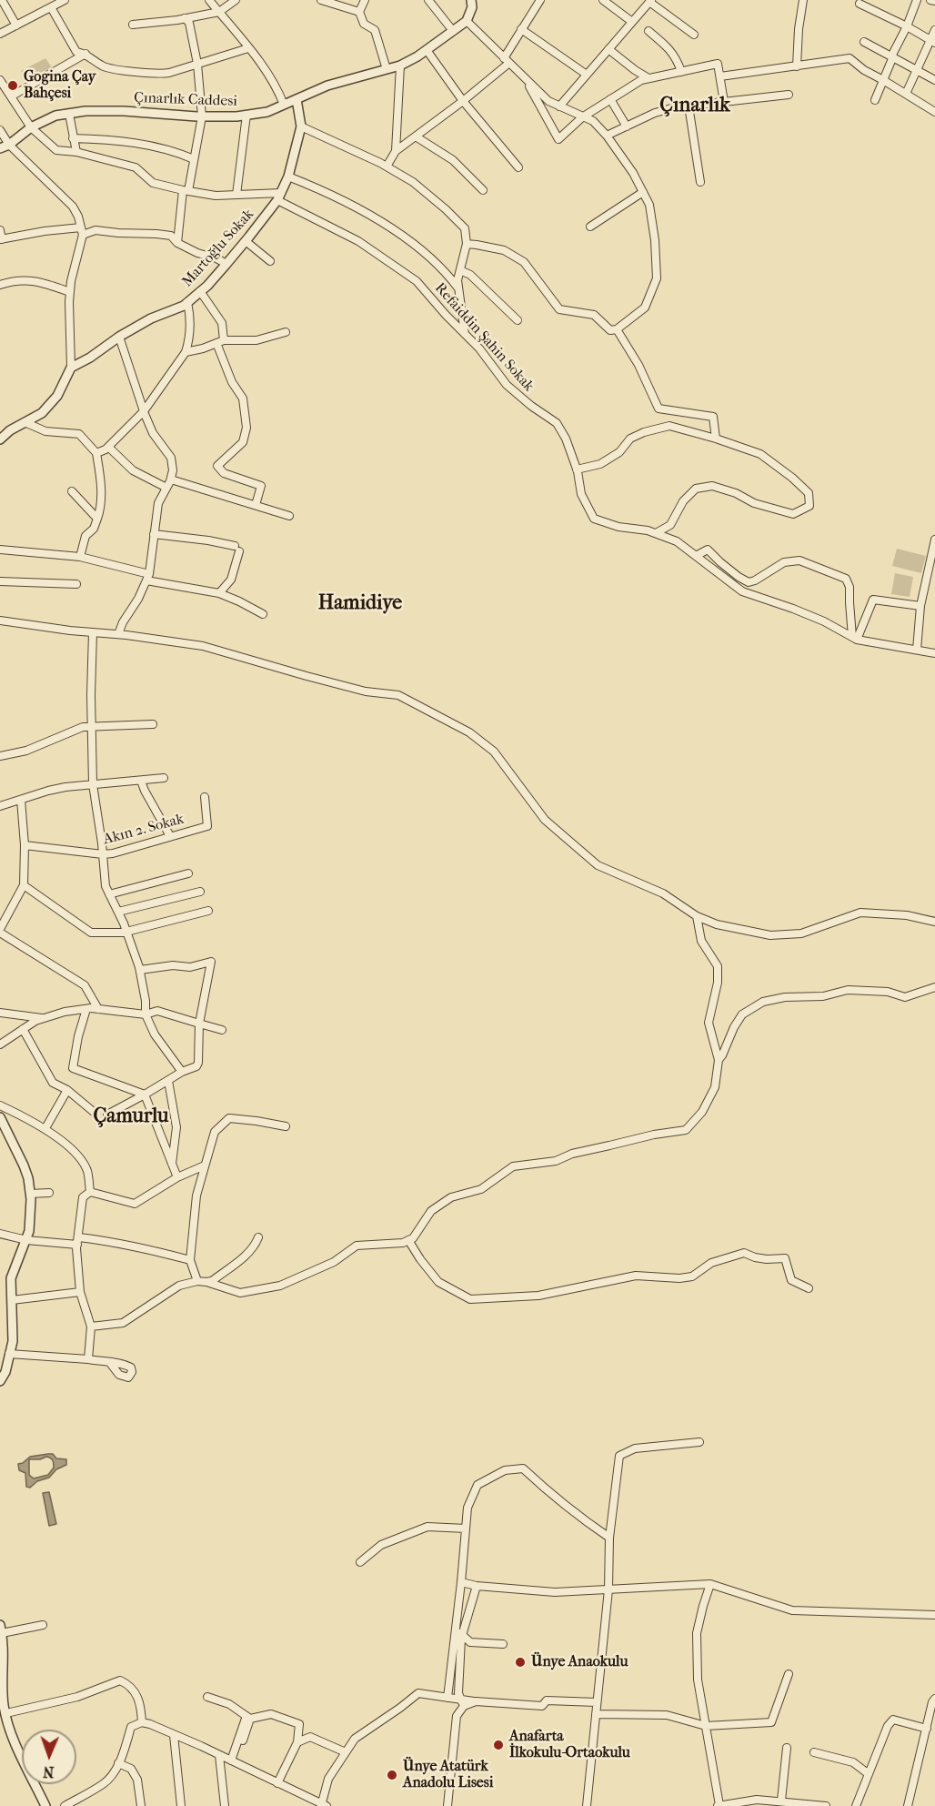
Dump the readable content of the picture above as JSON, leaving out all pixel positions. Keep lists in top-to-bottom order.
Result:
{
  "streets": {
    "street": [
      "Çınarlık Caddesi",
      "Martoğlu Sokak",
      "Refaiddin Şahin Sokak",
      "Akın 2. Sokak"
    ]
  },
  "crossings": [
    ["Martoğlu Sokak", "Refaiddin Şahin Sokak"]
  ],
  "districts": ["Çınarlık", "Hamidiye", "Çamurlu"],
  "places": [
    "Gogina Çay Bahçesi",
    "Ünye Anaokulu",
    "Anafarta İlkokulu-Ortaokulu",
    "Ünye Atatürk Anadolu Lisesi"
  ],
  "north": "bottom"
}
